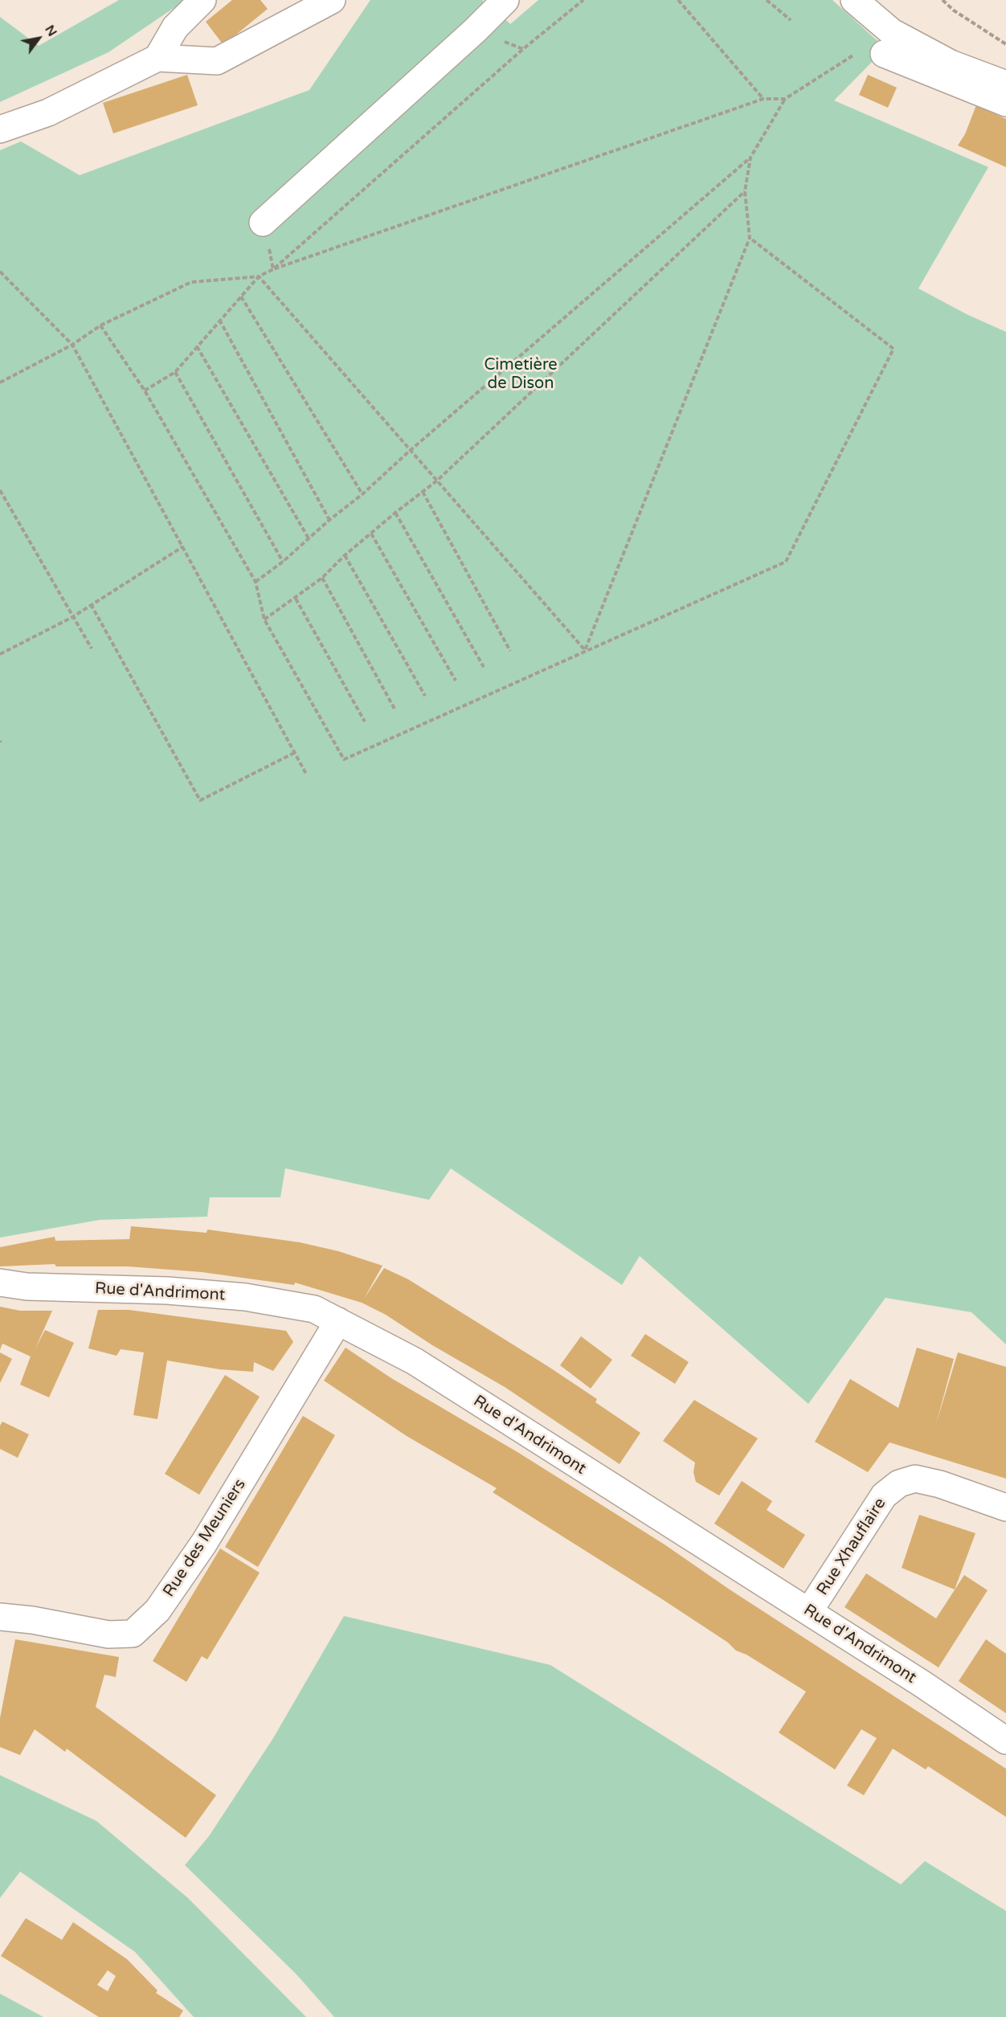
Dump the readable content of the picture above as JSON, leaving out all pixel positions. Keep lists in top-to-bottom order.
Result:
{
  "streets": {
    "street": ["Rue d'Andrimont", "Rue des Meuniers", "Rue Xhauflaire"]
  },
  "crossings": [
    ["Rue d'Andrimont", "Rue des Meuniers"],
    ["Rue d'Andrimont", "Rue Xhauflaire"]
  ],
  "parks": ["Cimetière de Dison"],
  "north": "top right"
}
